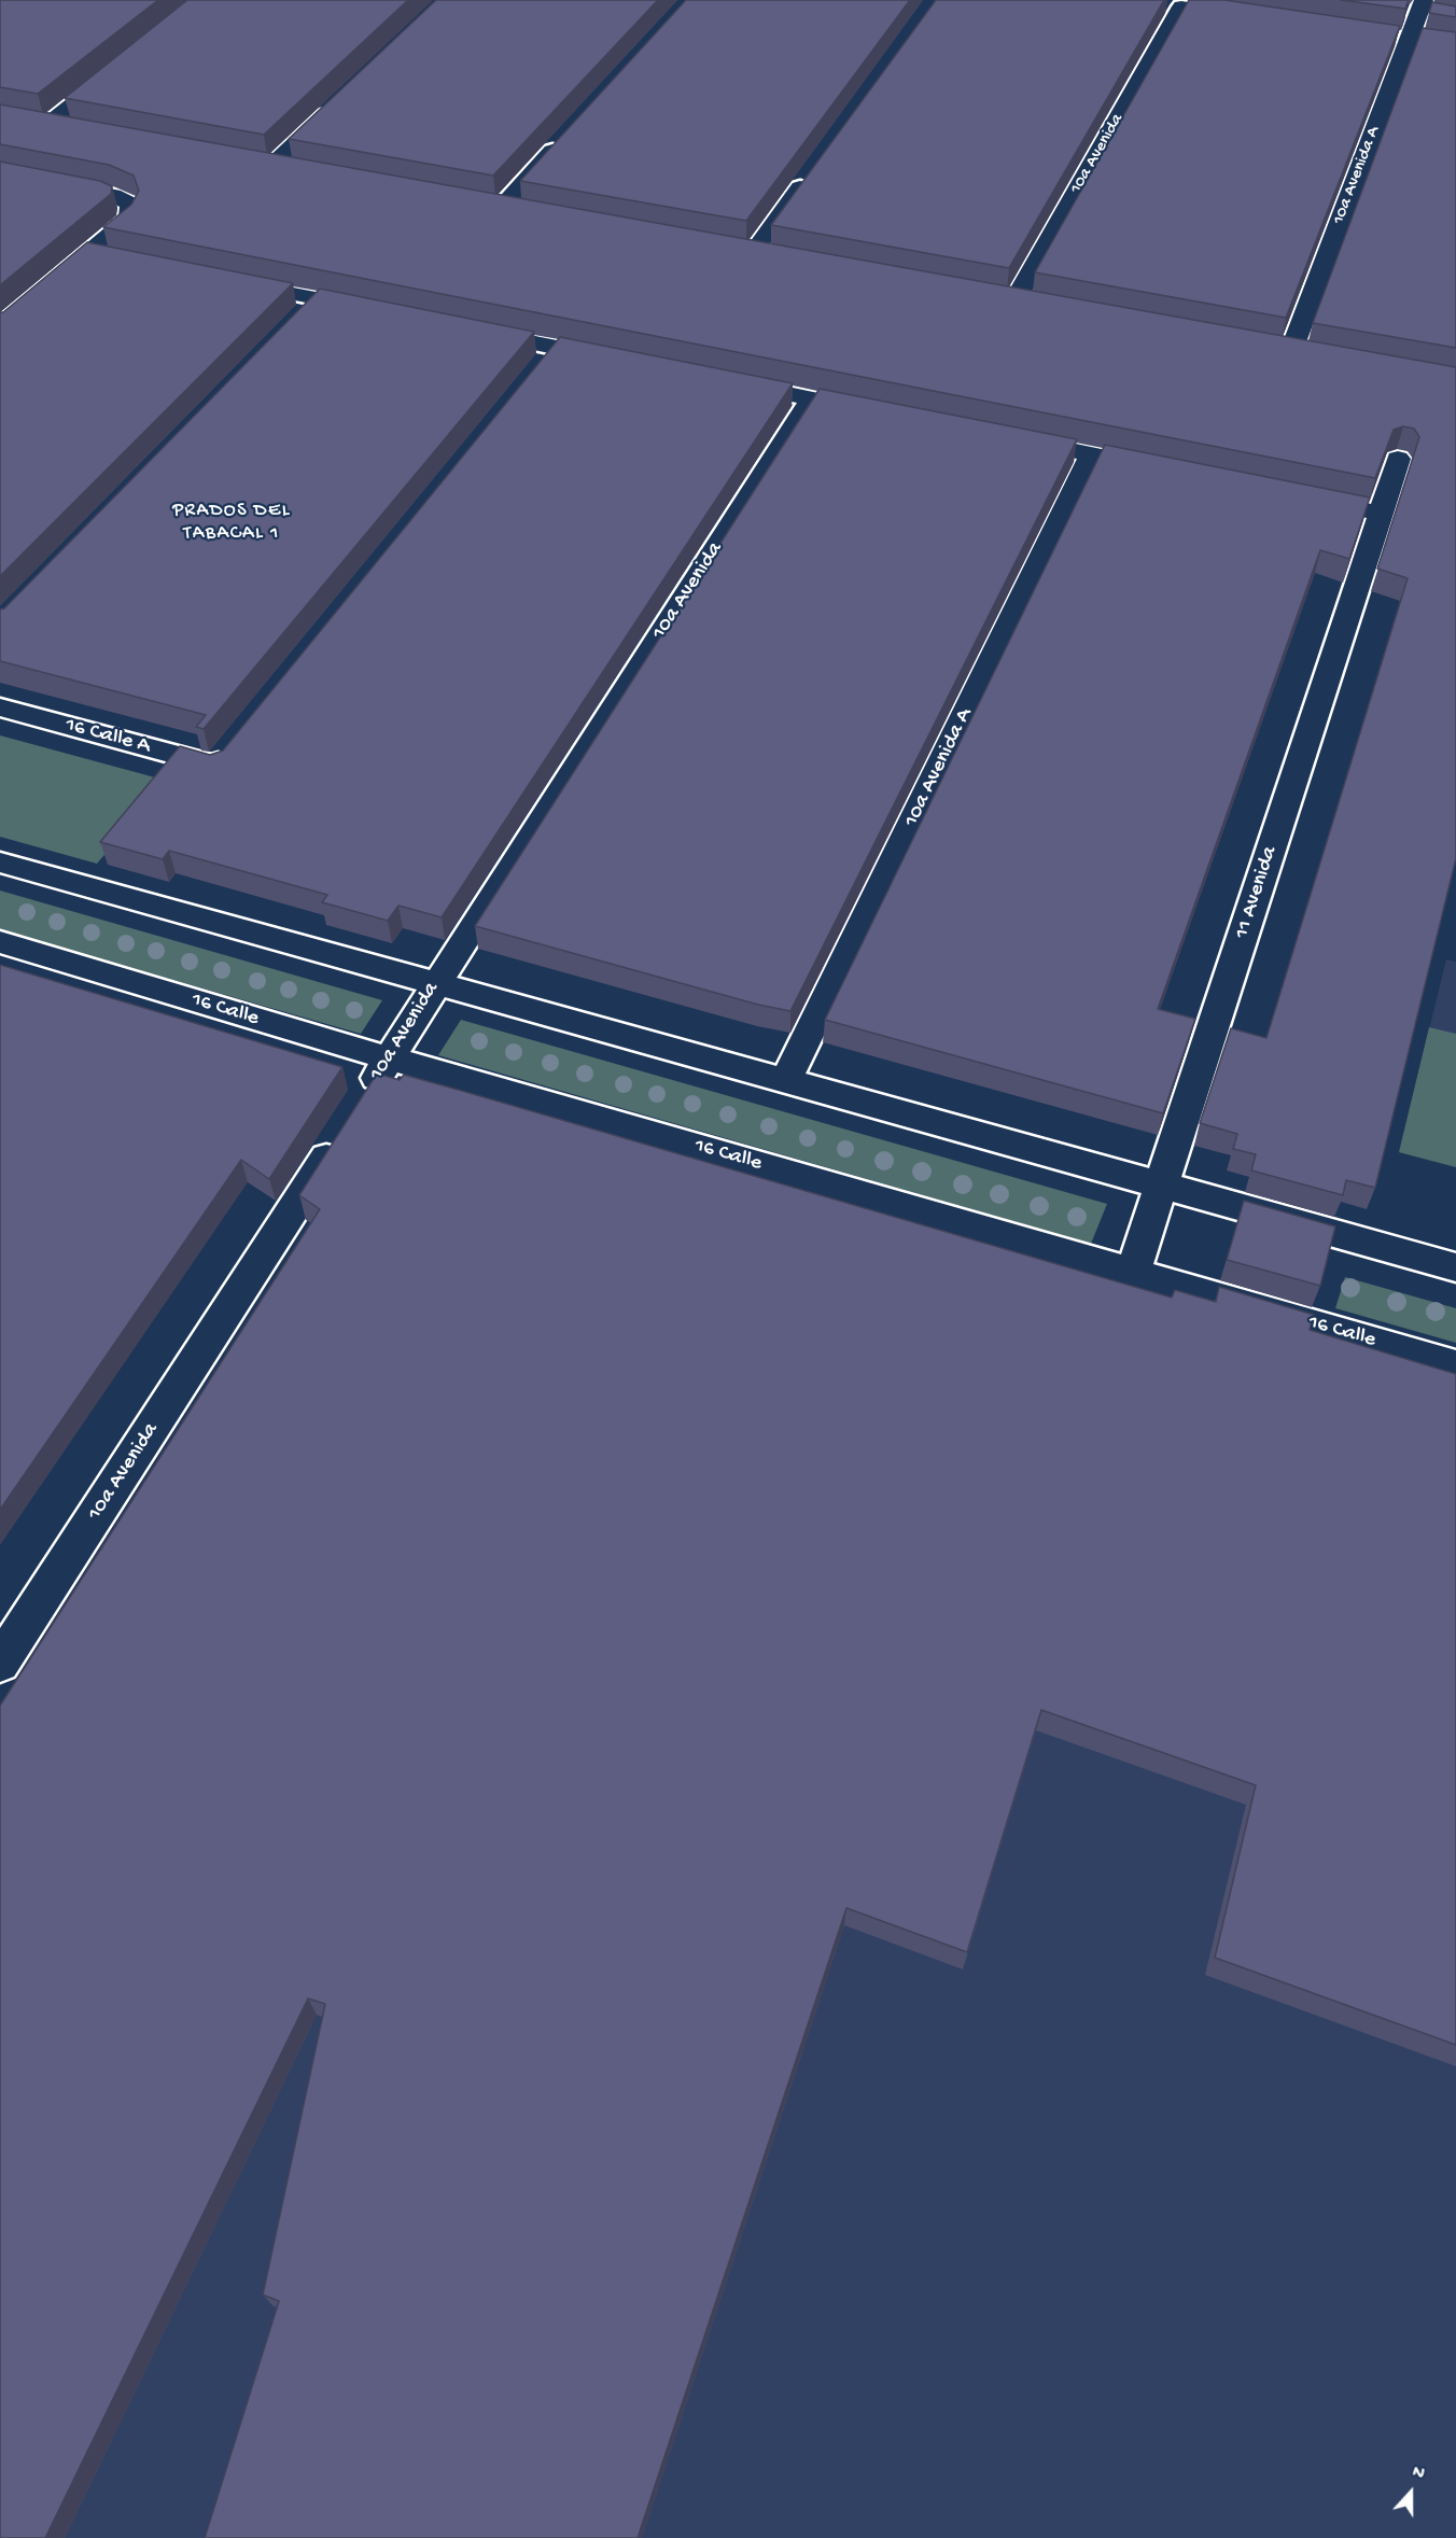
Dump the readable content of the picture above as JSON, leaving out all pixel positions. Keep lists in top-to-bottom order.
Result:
{
  "streets": {
    "street": [
      "10a Avenida",
      "10a Avenida A",
      "16 Calle A",
      "11 Avenida",
      "16 Calle"
    ]
  },
  "crossings": [
    ["10a Avenida", "16 Calle"],
    ["11 Avenida", "16 Calle"]
  ],
  "districts": ["PRADOS DEL TABACAL 1"],
  "north": "top"
}
